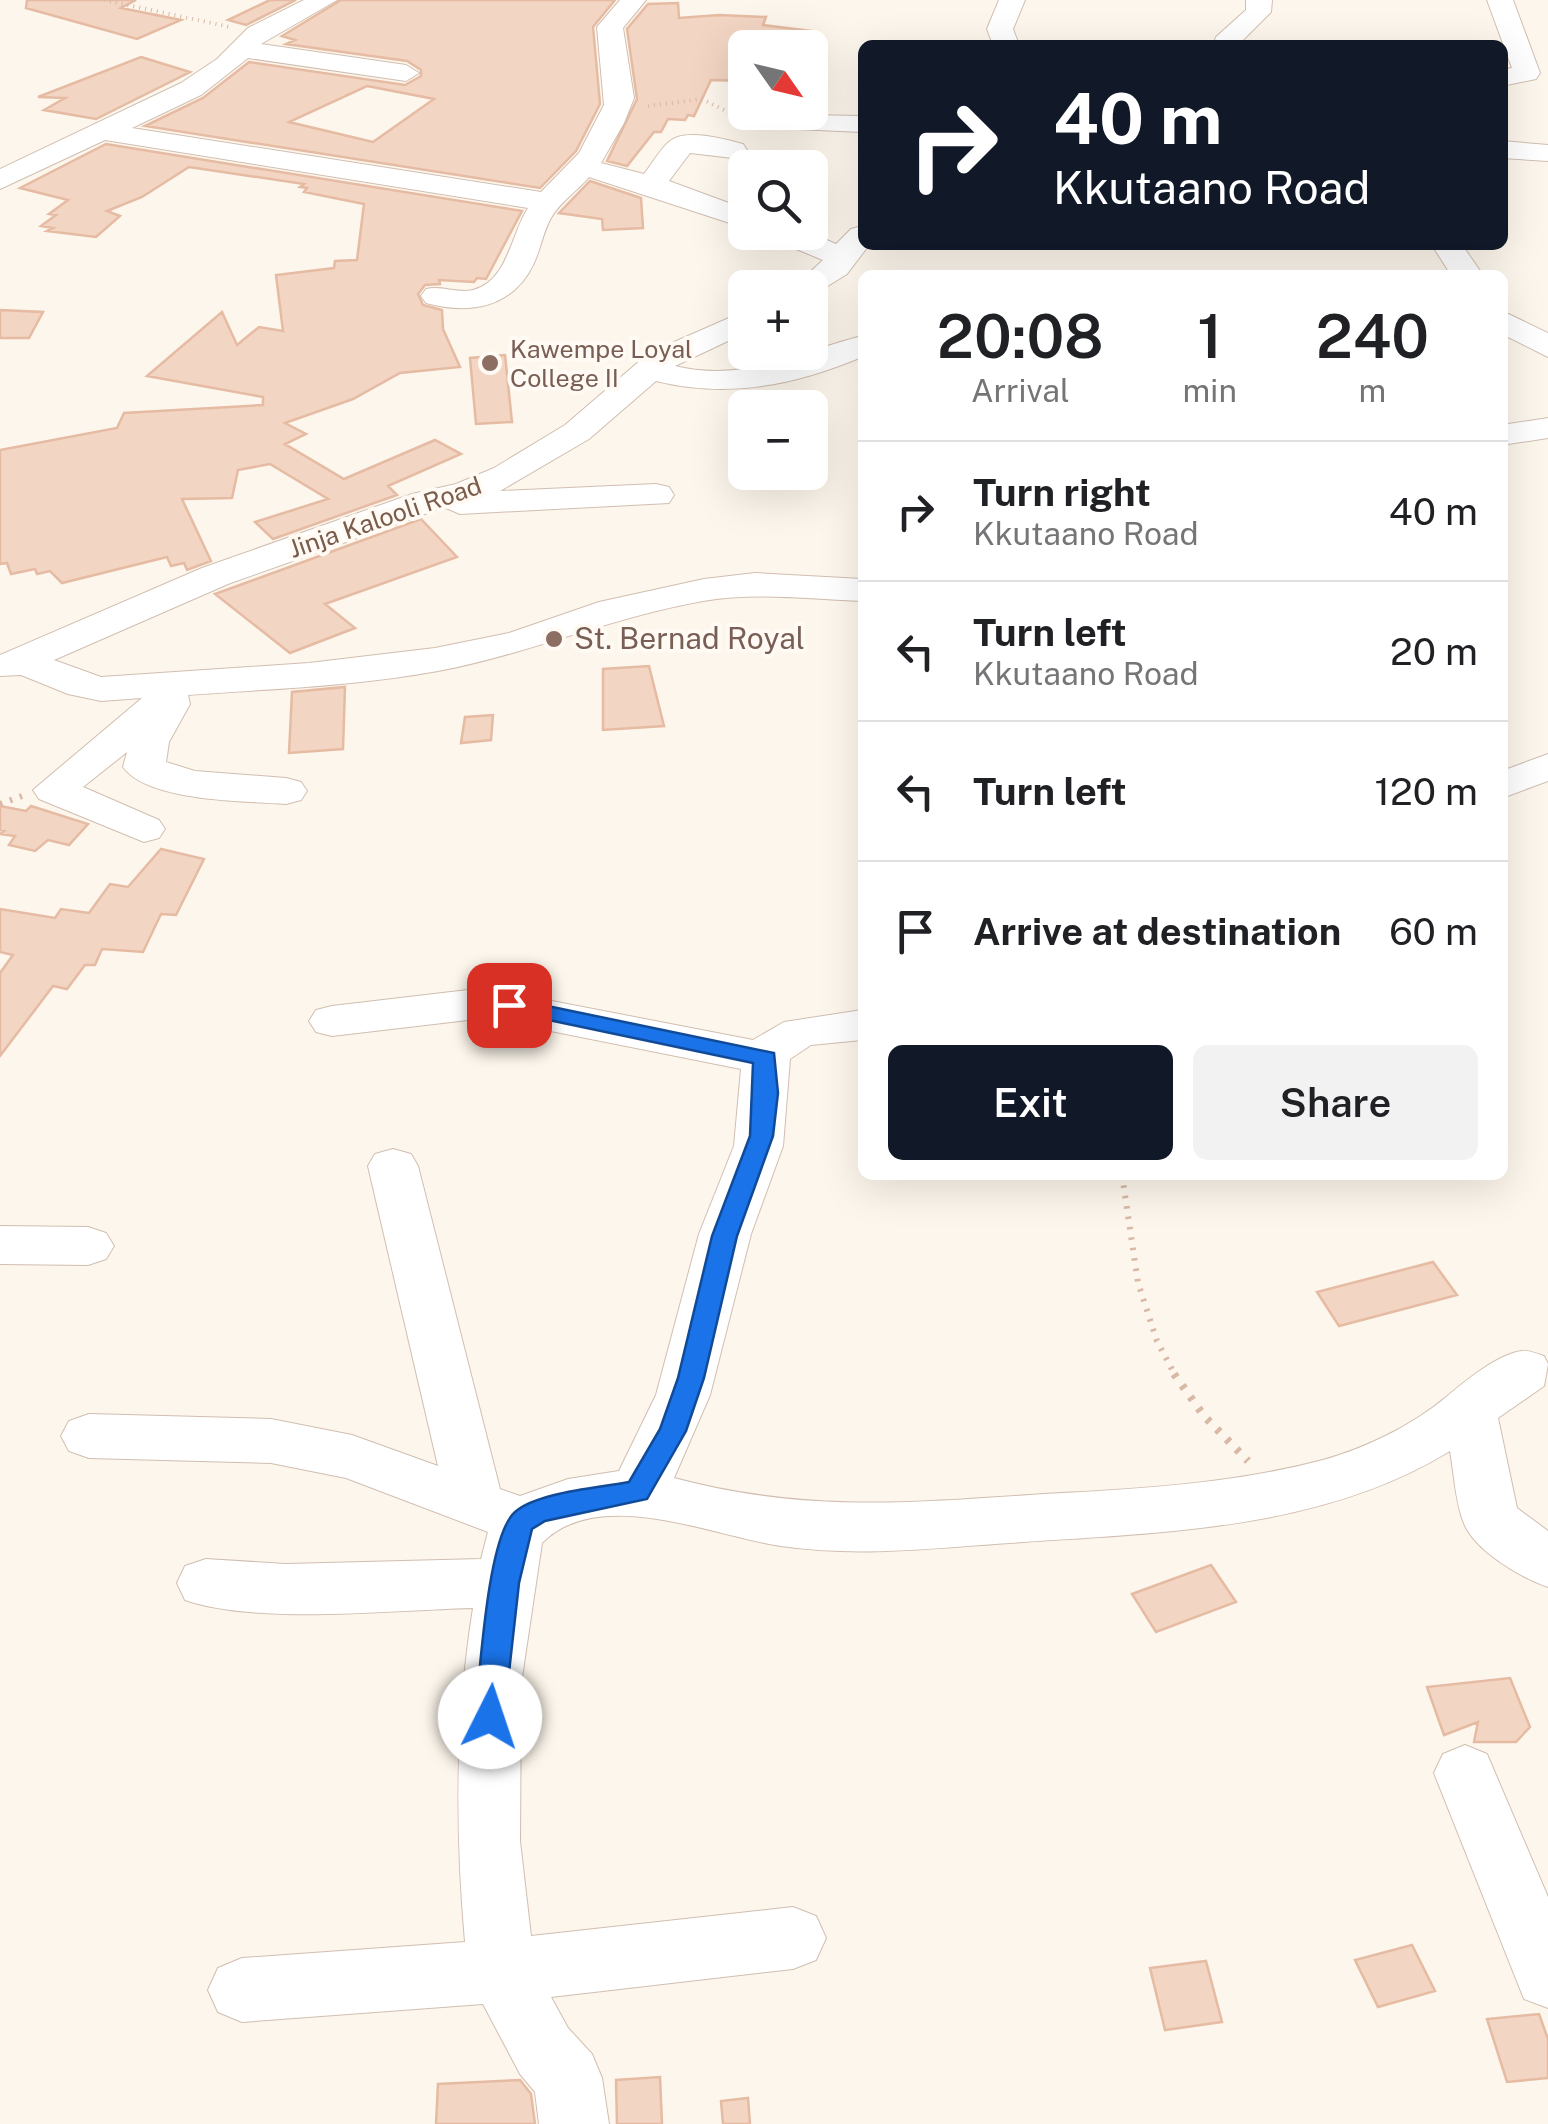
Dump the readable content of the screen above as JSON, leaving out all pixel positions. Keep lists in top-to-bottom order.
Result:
{
  "streets": {
    "street": ["Jinja Kalooli Road"]
  },
  "places": ["Kawempe Loyal College II", "St. Bernad Royal"],
  "north": "bottom right",
  "page": {
    "map_buttons": ["+", "−"],
    "turn": ["40 m", "Kkutaano Road"],
    "eta": [
      "20:08",
      "Arrival",
      "1",
      "min",
      "240",
      "m"
    ],
    "list": [
      {
        "name": "Turn right",
        "note": "Kkutaano Road",
        "value": "40 m"
      },
      {
        "name": "Turn left",
        "note": "Kkutaano Road",
        "value": "20 m"
      },
      {
        "name": "Turn left",
        "value": "120 m"
      },
      {
        "name": "Arrive at destination",
        "value": "60 m"
      }
    ],
    "buttons": ["Exit", "Share"]
  }
}
